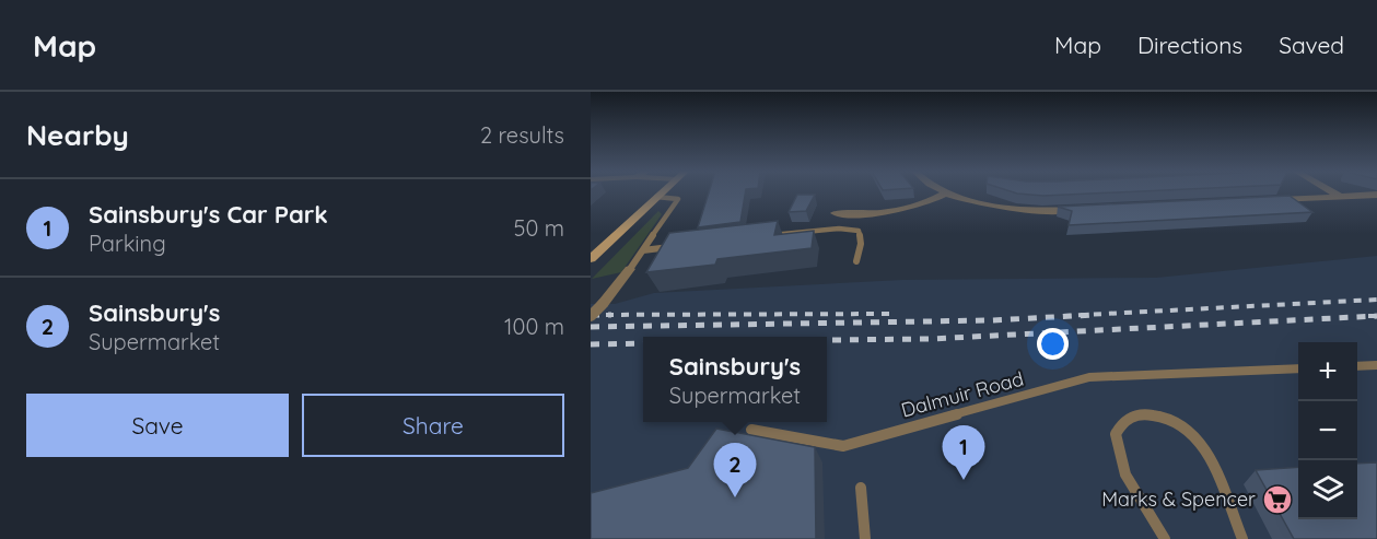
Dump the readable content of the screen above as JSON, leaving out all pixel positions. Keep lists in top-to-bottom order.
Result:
{
  "streets": {
    "lane": ["Dalmuir Road"]
  },
  "places": {
    "supermarket": ["Marks & Spencer"]
  },
  "page": {
    "header": "Map",
    "nav": ["Map", "Directions", "Saved"],
    "heading": ["Nearby", "2 results"],
    "list": [
      {
        "mark": "1",
        "name": "Sainsbury's Car Park",
        "note": "Parking",
        "value": "50 m"
      },
      {
        "mark": "2",
        "name": "Sainsbury's",
        "note": "Supermarket",
        "value": "100 m"
      }
    ],
    "popup": ["Sainsbury's", "Supermarket"],
    "map_buttons": ["+", "−"],
    "buttons": ["Save", "Share"],
    "pins": ["1", "2"]
  }
}
